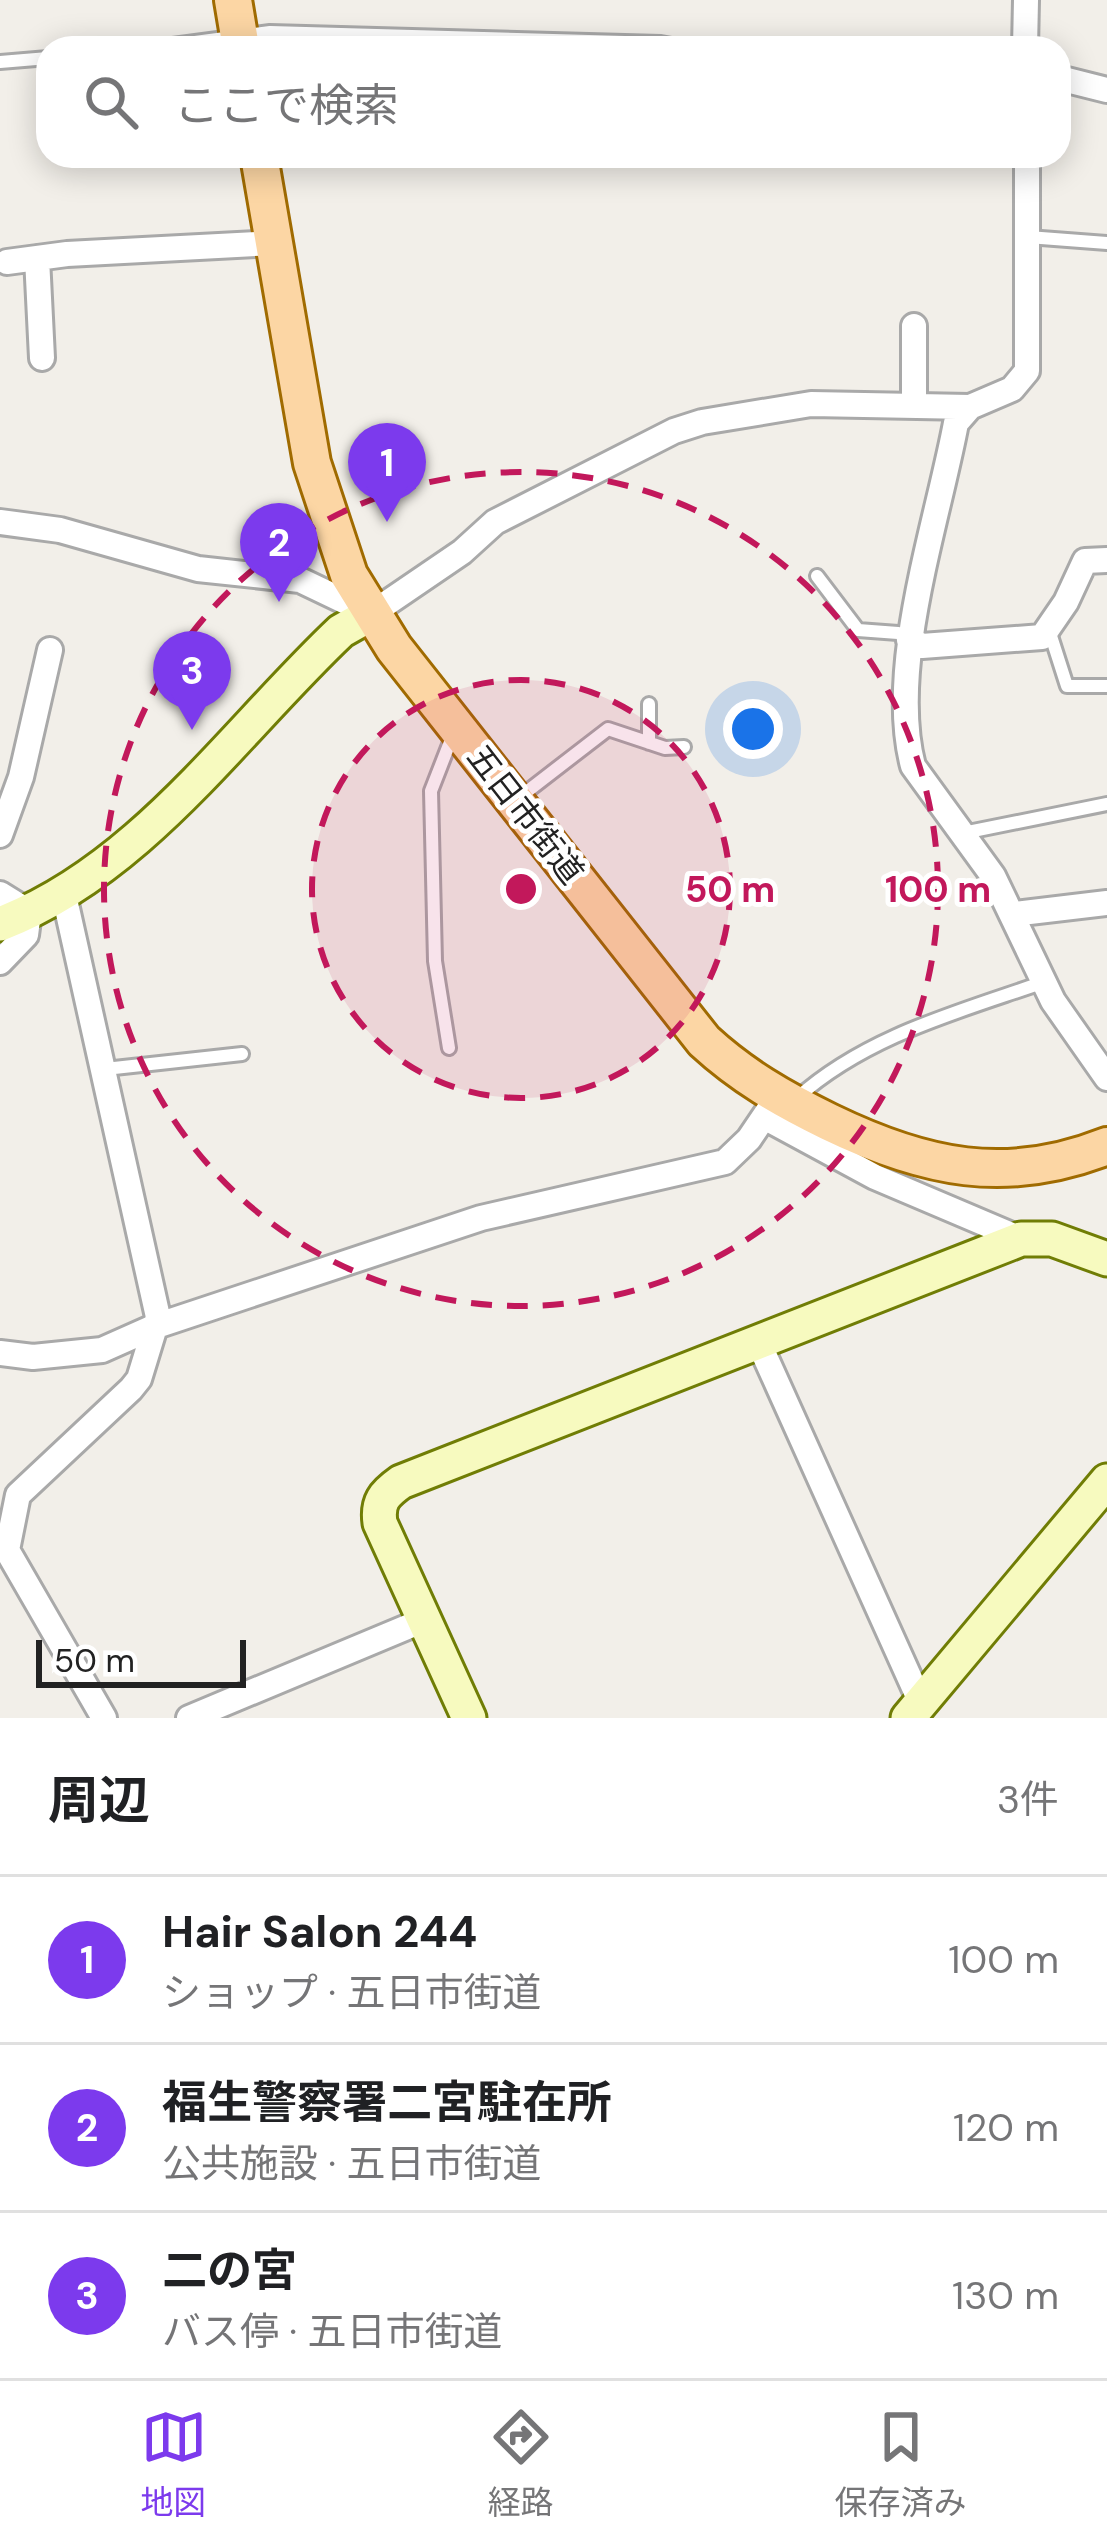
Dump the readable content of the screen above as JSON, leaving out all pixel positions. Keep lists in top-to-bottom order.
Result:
{
  "streets": {
    "main road": ["五日市街道"]
  },
  "scale_bar": "50 m",
  "page": {
    "search": "ここで検索",
    "pins": ["1", "2", "3"],
    "scale": "50 m",
    "heading": ["周辺", "3件"],
    "list": [
      {
        "mark": "1",
        "name": "Hair Salon 244",
        "note": "ショップ · 五日市街道",
        "value": "100 m"
      },
      {
        "mark": "2",
        "name": "福生警察署二宮駐在所",
        "note": "公共施設 · 五日市街道",
        "value": "120 m"
      },
      {
        "mark": "3",
        "name": "二の宮",
        "note": "バス停 · 五日市街道",
        "value": "130 m"
      }
    ],
    "nav": ["地図", "経路", "保存済み"]
  },
  "rings": ["50 m", "100 m"]
}
